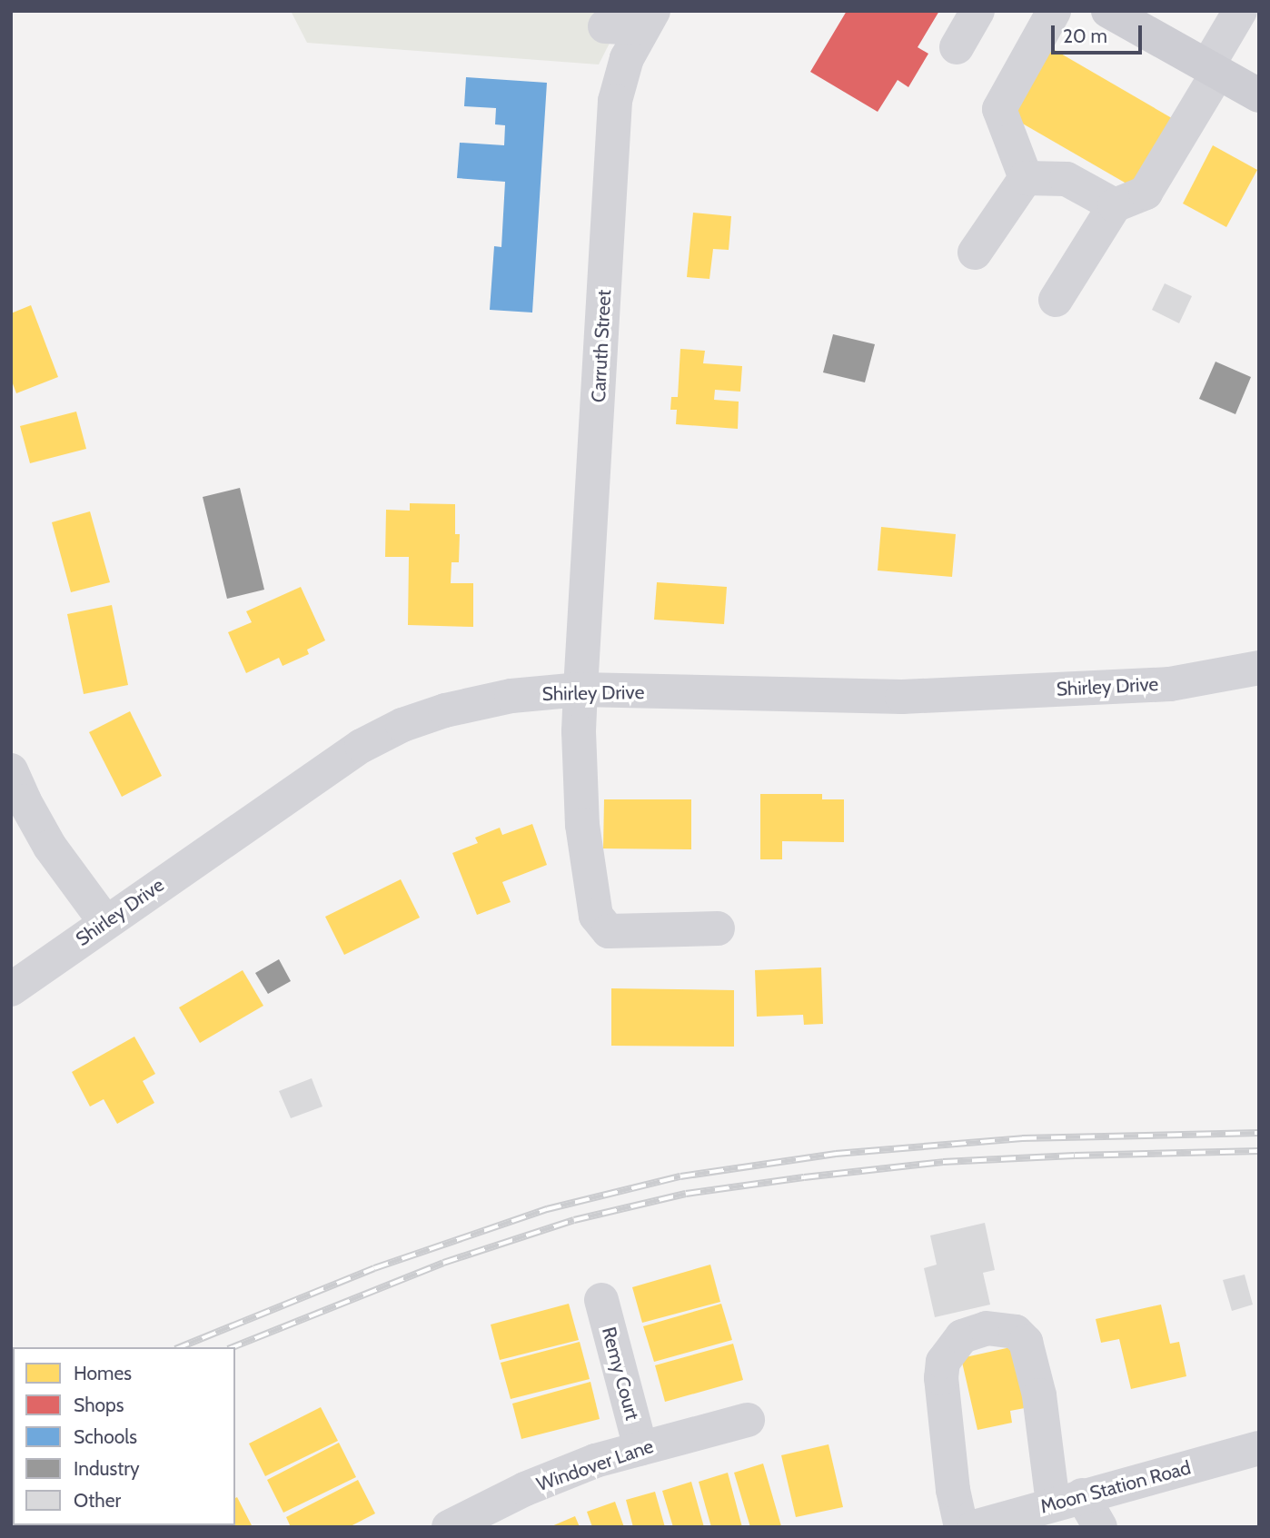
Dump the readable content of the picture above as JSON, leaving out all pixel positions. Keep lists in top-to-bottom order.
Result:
{
  "streets": {
    "street": [
      "Carruth Street",
      "Shirley Drive",
      "Remy Court",
      "Windover Lane",
      "Moon Station Road"
    ]
  },
  "crossings": [
    ["Carruth Street", "Shirley Drive"],
    ["Remy Court", "Windover Lane"]
  ],
  "legend": [
    "Homes",
    "Shops",
    "Schools",
    "Industry",
    "Other"
  ],
  "scale_bar": "20 m"
}
